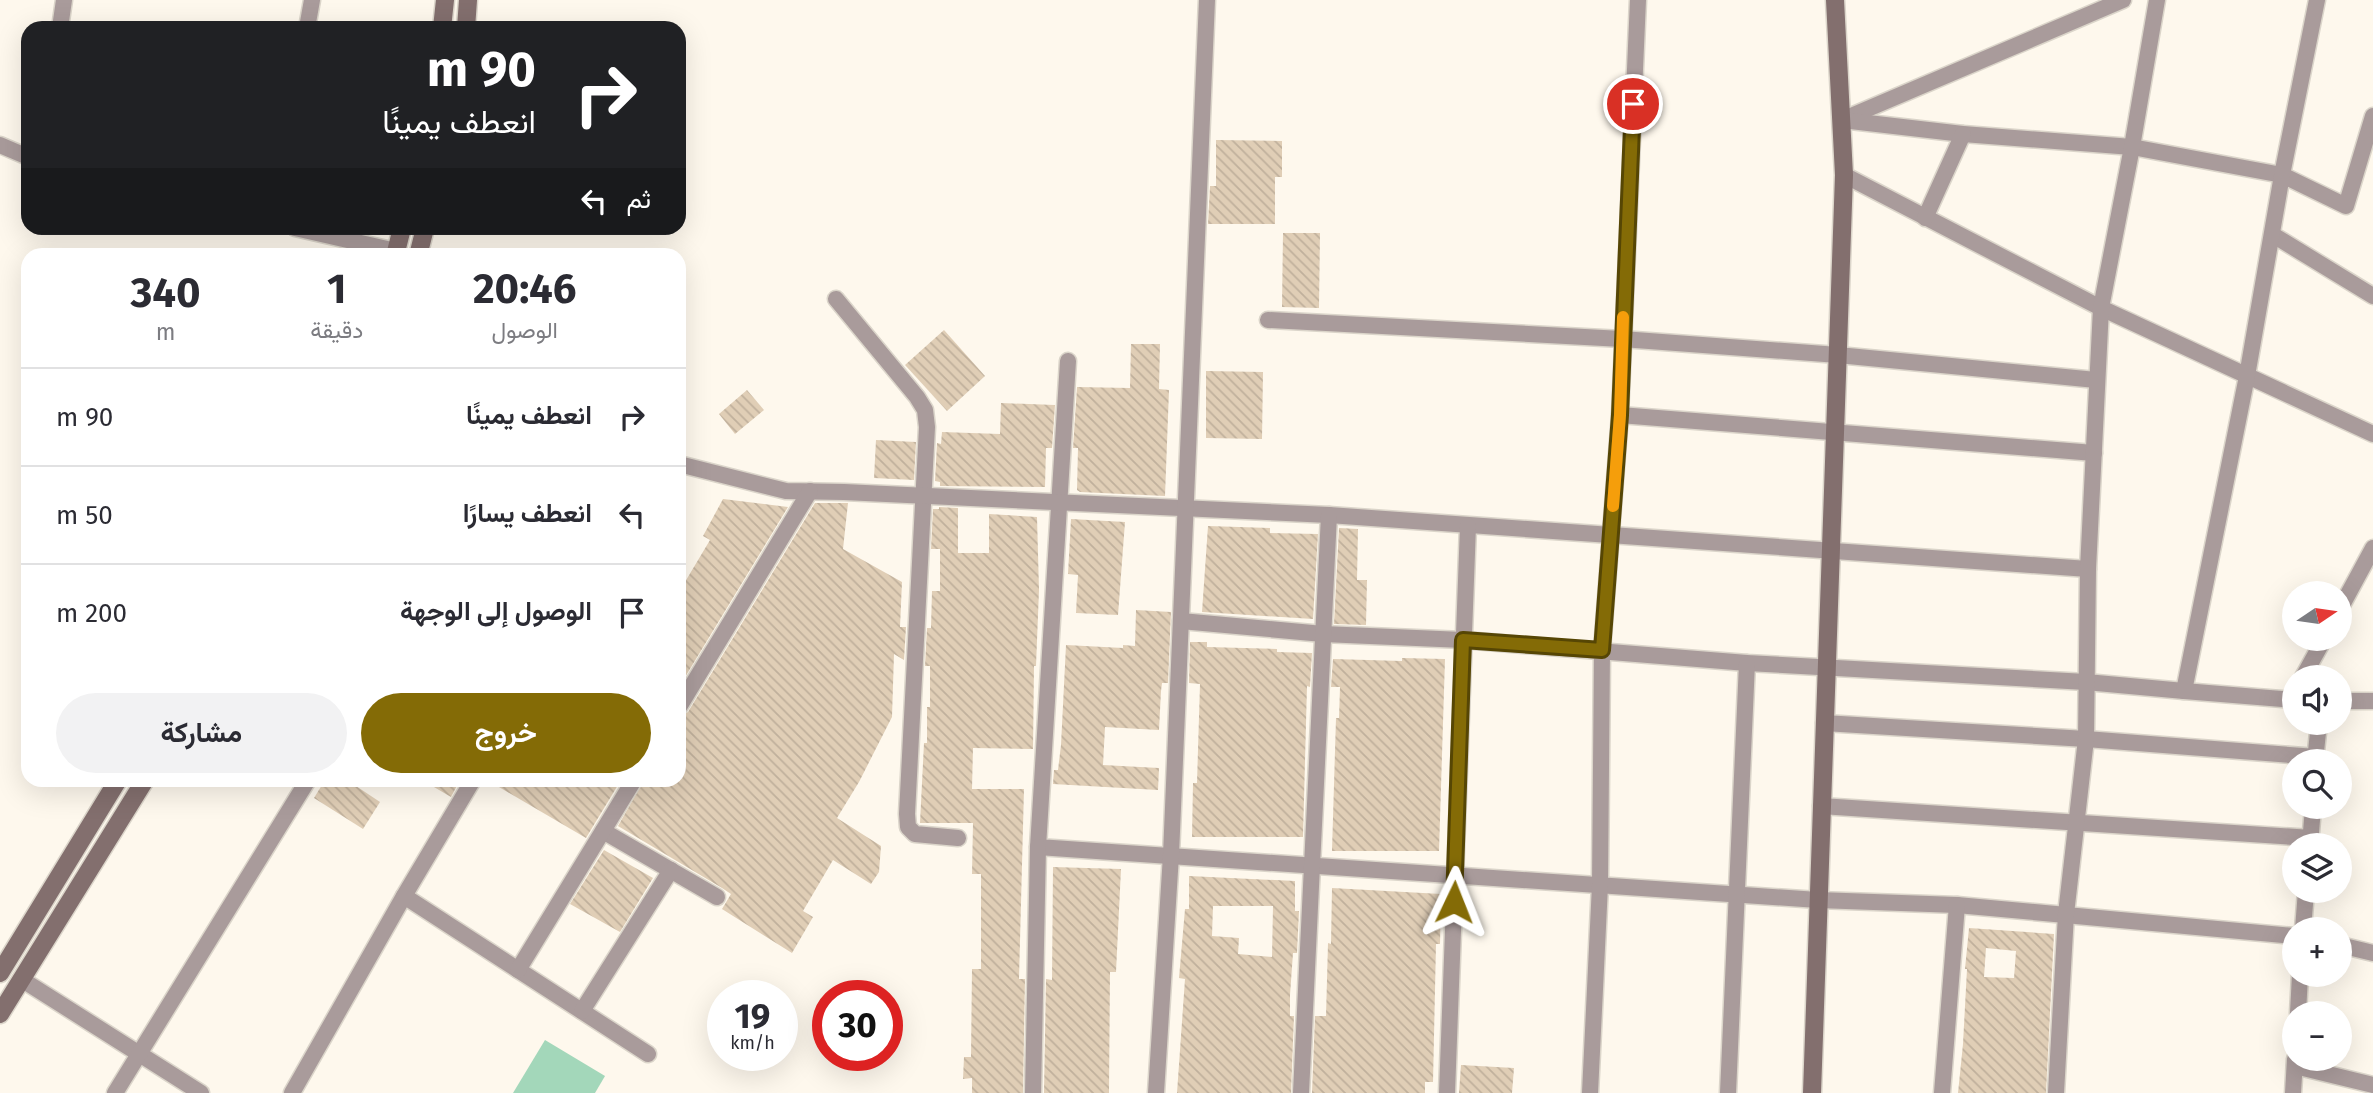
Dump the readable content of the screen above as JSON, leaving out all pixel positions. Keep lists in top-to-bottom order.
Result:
{
  "north": "right",
  "page": {
    "turn": ["90 m", "انعطف يمينًا"],
    "then": "ثم",
    "eta": [
      "20:46",
      "الوصول",
      "1",
      "دقيقة",
      "340",
      "m"
    ],
    "list": [
      {
        "name": "انعطف يمينًا",
        "value": "90 m"
      },
      {
        "name": "انعطف يسارًا",
        "value": "50 m"
      },
      {
        "name": "الوصول إلى الوجهة",
        "value": "200 m"
      }
    ],
    "map_buttons": ["+", "−"],
    "buttons": ["خروج", "مشاركة"],
    "speed": "19 km/h",
    "limit": "30"
  }
}
